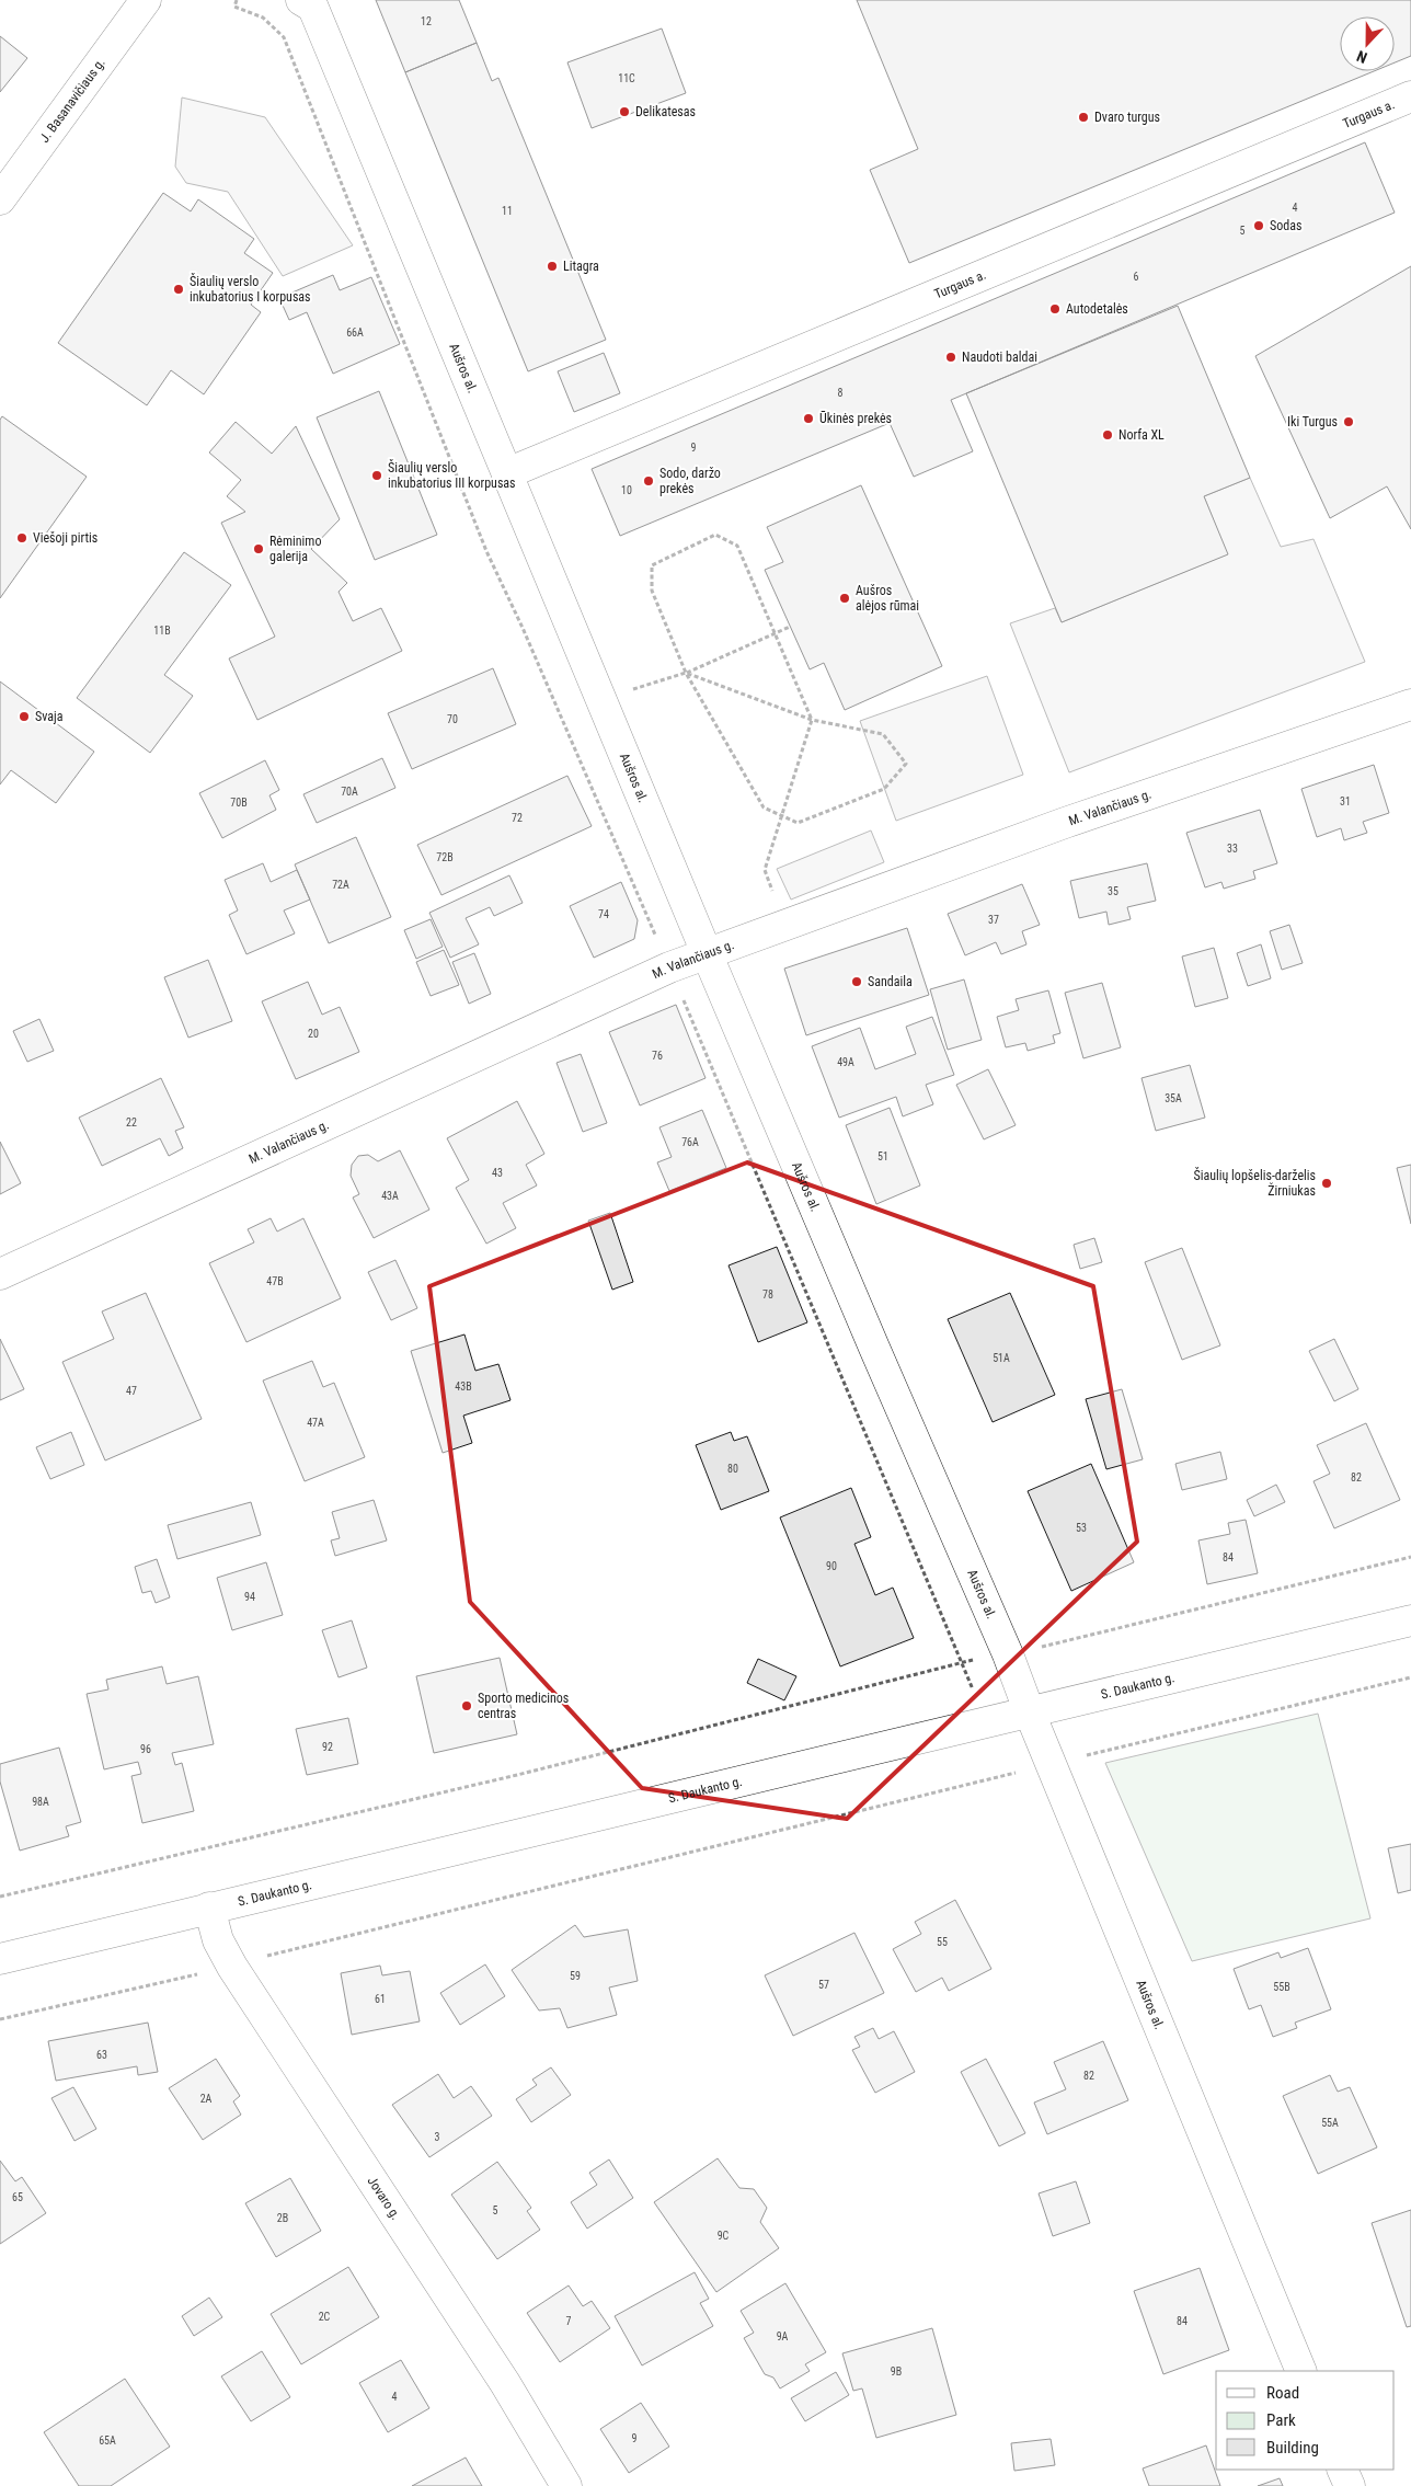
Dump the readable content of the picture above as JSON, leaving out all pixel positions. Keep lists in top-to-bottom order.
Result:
{
  "streets": {
    "street": [
      "J. Basanavičiaus g.",
      "Turgaus a.",
      "Aušros al.",
      "M. Valančiaus g.",
      "S. Daukanto g.",
      "Jovaro g."
    ]
  },
  "crossings": [
    ["Turgaus a.", "Aušros al."],
    ["Aušros al.", "M. Valančiaus g."],
    ["Aušros al.", "S. Daukanto g."],
    ["S. Daukanto g.", "Jovaro g."]
  ],
  "places": [
    "Delikatesas",
    "Dvaro turgus",
    "Sodas",
    "Litagra",
    "Šiaulių verslo inkubatorius I korpusas",
    "Autodetalės",
    "Naudoti baldai",
    "Ūkinės prekės",
    "Iki Turgus",
    "Norfa XL",
    "Šiaulių verslo inkubatorius III korpusas",
    "Sodo, daržo prekės",
    "Viešoji pirtis",
    "Rėminimo galerija",
    "Aušros alėjos rūmai",
    "Svaja",
    "Sandaila",
    "Šiaulių lopšelis-darželis Žirniukas",
    "Sporto medicinos centras"
  ],
  "house_numbers": [
    "12",
    "11C",
    "4",
    "11",
    "5",
    "6",
    "66A",
    "8",
    "9",
    "10",
    "11B",
    "70",
    "70A",
    "31",
    "70B",
    "72",
    "33",
    "72B",
    "72A",
    "35",
    "74",
    "37",
    "20",
    "76",
    "49A",
    "35A",
    "22",
    "76A",
    "51",
    "43",
    "43A",
    "47B",
    "78",
    "51A",
    "43B",
    "47",
    "47A",
    "80",
    "82",
    "53",
    "84",
    "90",
    "94",
    "92",
    "96",
    "98A",
    "55",
    "59",
    "57",
    "55B",
    "61",
    "63",
    "82",
    "2A",
    "55A",
    "3",
    "65",
    "5",
    "2B",
    "9C",
    "2C",
    "7",
    "84",
    "9A",
    "9B",
    "4",
    "9",
    "65A"
  ],
  "legend": ["Road", "Park", "Building"],
  "north": "bottom"
}
